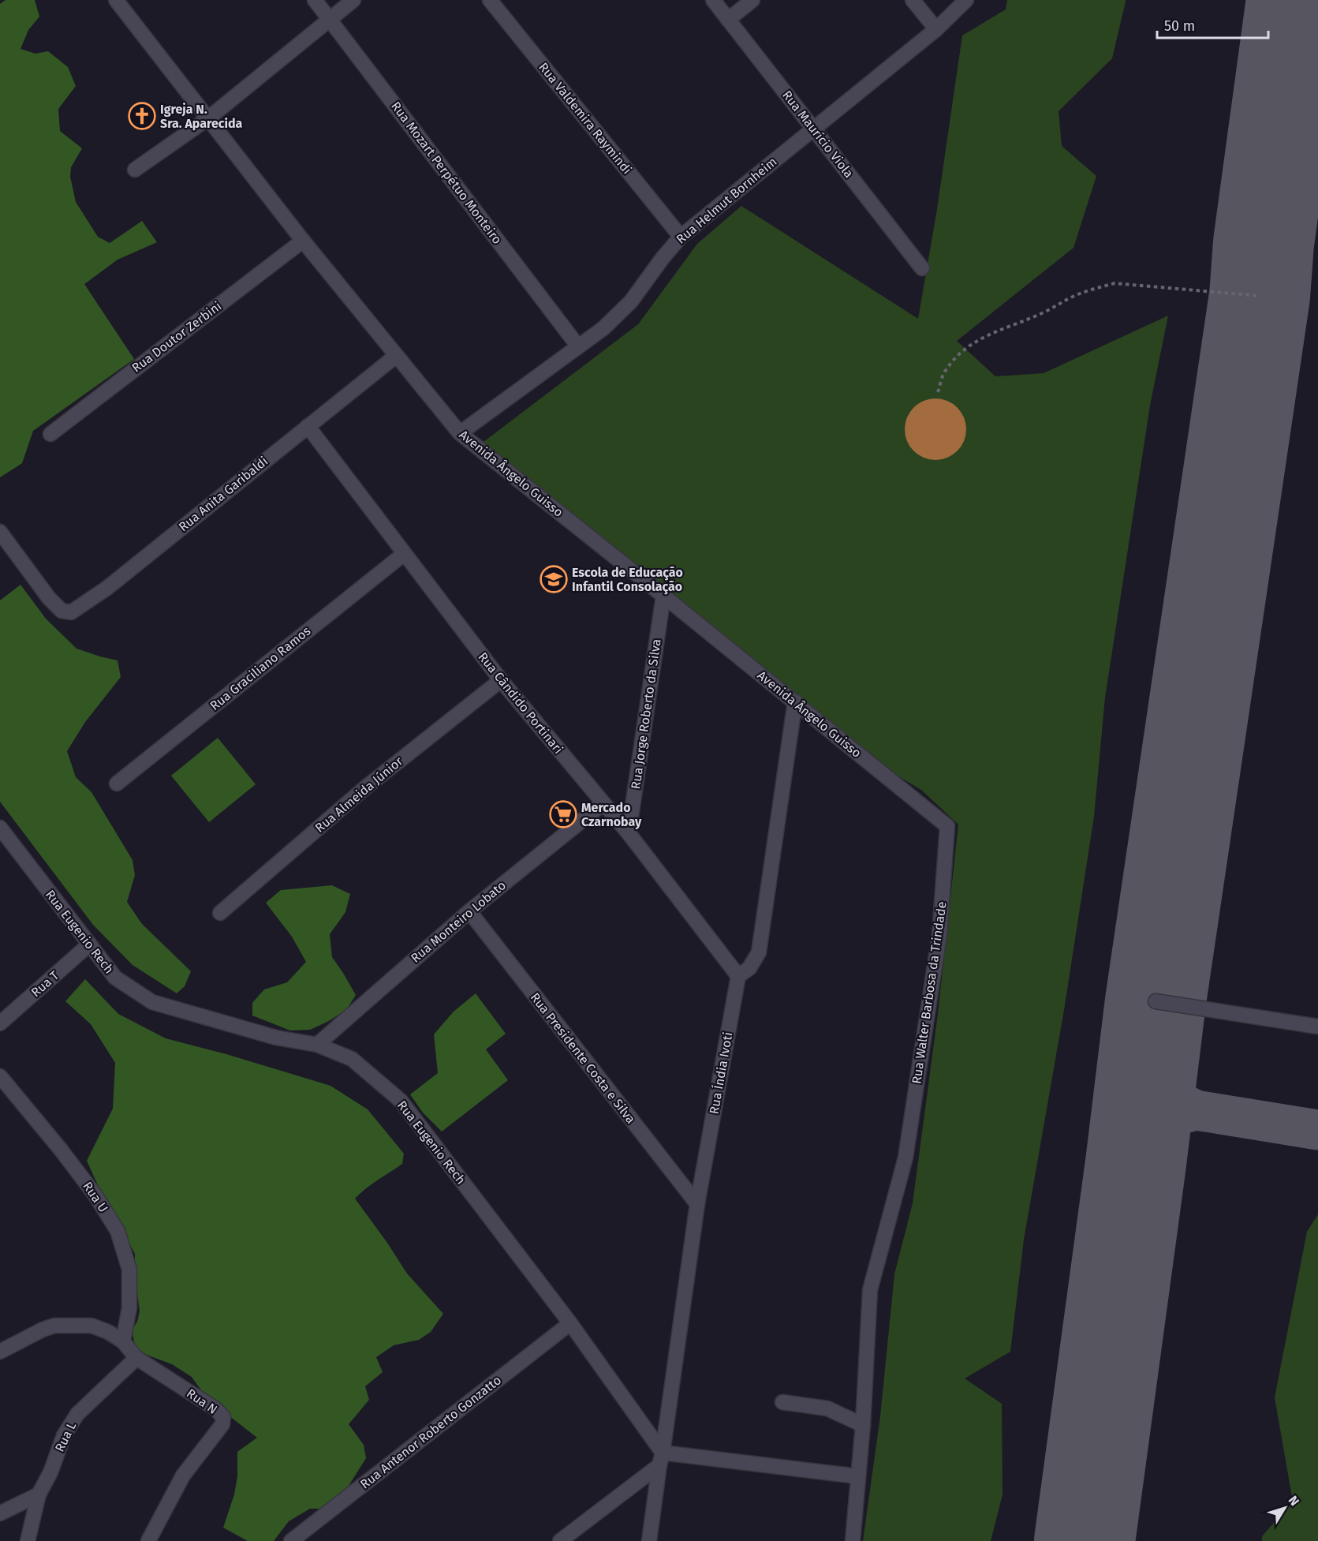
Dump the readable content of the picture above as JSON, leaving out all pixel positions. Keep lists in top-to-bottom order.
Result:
{
  "streets": {
    "street": [
      "Rua Valdemira Raymindi",
      "Rua Maurício Viola",
      "Rua Mozart Perpétuo Monteiro",
      "Rua Helmut Bornheim",
      "Rua Doutor Zerbini",
      "Avenida Ângelo Guisso",
      "Rua Anita Garibaldi",
      "Rua Graciliano Ramos",
      "Rua Cândido Portinari",
      "Rua Jorge Roberto da Silva",
      "Rua Almeida Júnior",
      "Rua Monteiro Lobato",
      "Rua Eugenio Rech",
      "Rua T",
      "Rua Walter Barbosa da Trindade",
      "Rua Presidente Costa e Silva",
      "Rua Índia Ivoti",
      "Rua U",
      "Rua N",
      "Rua Antenor Roberto Gonzatto",
      "Rua L"
    ]
  },
  "crossings": [
    ["Rua Valdemira Raymindi", "Rua Helmut Bornheim"],
    ["Rua Maurício Viola", "Rua Helmut Bornheim"],
    ["Rua Mozart Perpétuo Monteiro", "Rua Helmut Bornheim"],
    ["Rua Helmut Bornheim", "Avenida Ângelo Guisso"],
    ["Rua Doutor Zerbini", "Avenida Ângelo Guisso"],
    ["Avenida Ângelo Guisso", "Rua Anita Garibaldi"],
    ["Avenida Ângelo Guisso", "Rua Jorge Roberto da Silva"],
    ["Avenida Ângelo Guisso", "Rua Walter Barbosa da Trindade"],
    ["Rua Anita Garibaldi", "Rua Cândido Portinari"],
    ["Rua Graciliano Ramos", "Rua Cândido Portinari"],
    ["Rua Cândido Portinari", "Rua Jorge Roberto da Silva"],
    ["Rua Cândido Portinari", "Rua Almeida Júnior"],
    ["Rua Cândido Portinari", "Rua Monteiro Lobato"],
    ["Rua Cândido Portinari", "Rua Índia Ivoti"],
    ["Rua Monteiro Lobato", "Rua Eugenio Rech"],
    ["Rua Monteiro Lobato", "Rua Presidente Costa e Silva"],
    ["Rua Eugenio Rech", "Rua T"],
    ["Rua Eugenio Rech", "Rua Índia Ivoti"],
    ["Rua Eugenio Rech", "Rua Antenor Roberto Gonzatto"],
    ["Rua Presidente Costa e Silva", "Rua Índia Ivoti"],
    ["Rua U", "Rua N"],
    ["Rua N", "Rua L"]
  ],
  "places": {
    "church": ["Igreja N. Sra. Aparecida"],
    "school or university": ["Escola de Educação Infantil Consolação"],
    "supermarket": ["Mercado Czarnobay"]
  },
  "scale_bar": "50 m",
  "north": "top right"
}
